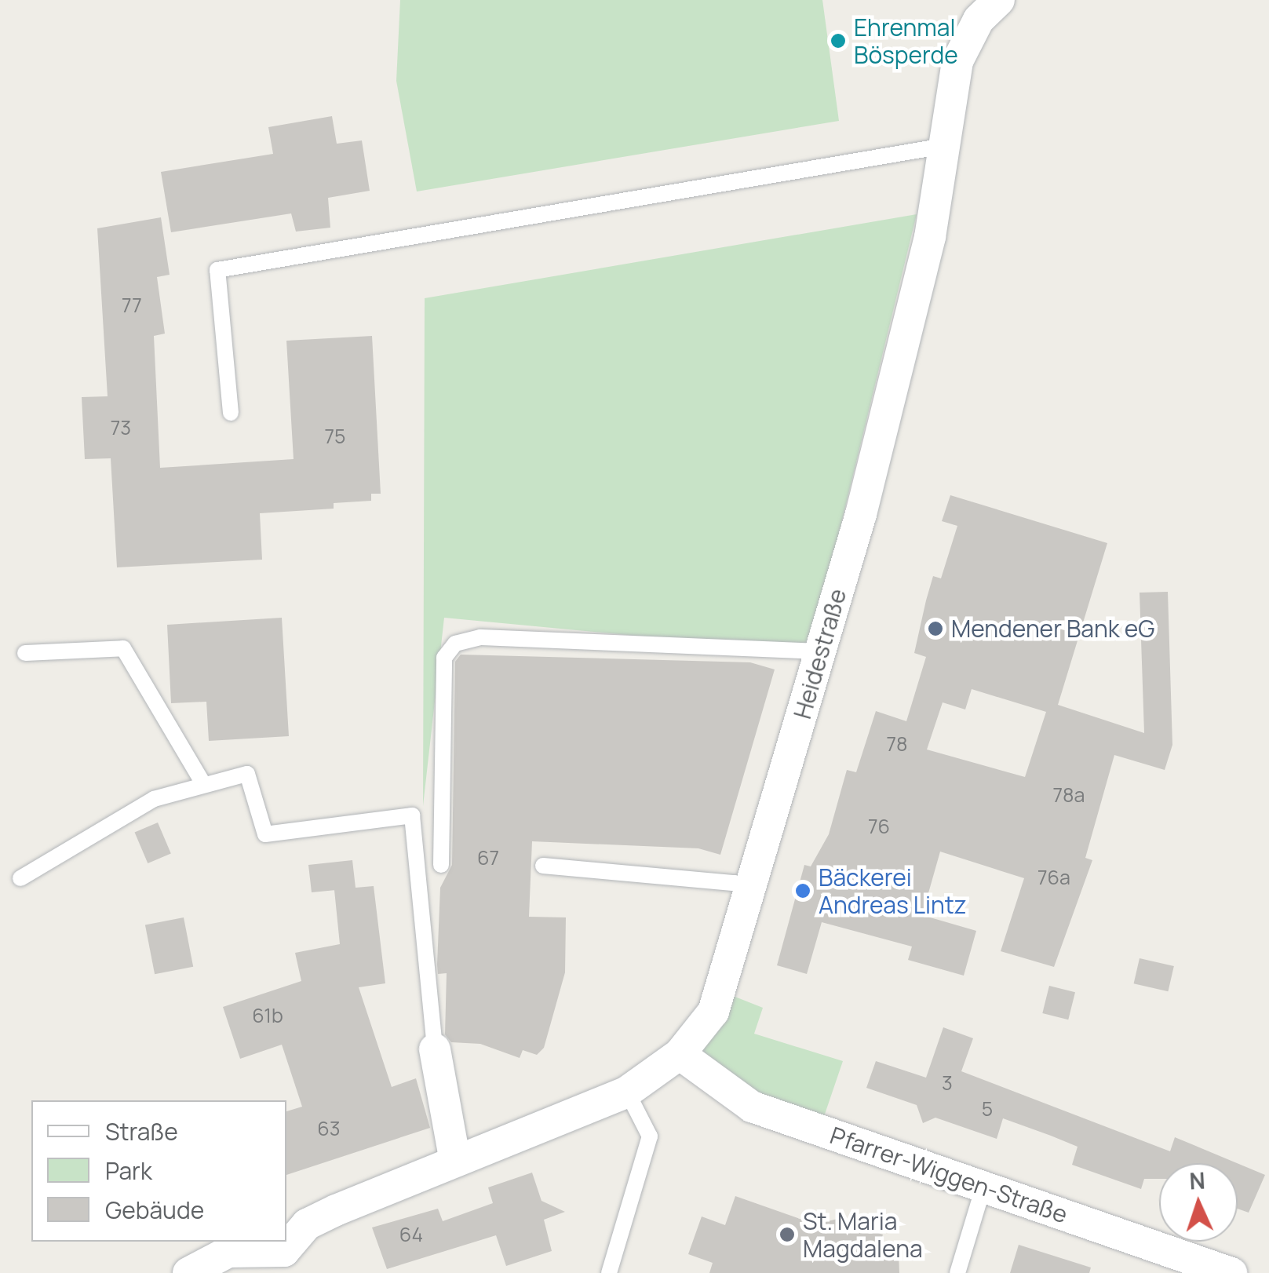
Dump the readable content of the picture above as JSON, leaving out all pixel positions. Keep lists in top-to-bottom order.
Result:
{
  "streets": {
    "street": ["Heidestraße", "Pfarrer-Wiggen-Straße"]
  },
  "crossings": [
    ["Heidestraße", "Pfarrer-Wiggen-Straße"]
  ],
  "places": [
    "Ehrenmal Bösperde",
    "Mendener Bank eG",
    "Bäckerei Andreas Lintz",
    "St. Maria Magdalena"
  ],
  "house_numbers": [
    "77",
    "73",
    "75",
    "78",
    "78a",
    "76",
    "67",
    "76a",
    "61b",
    "3",
    "5",
    "63",
    "64"
  ],
  "legend": ["Straße", "Park", "Gebäude"],
  "north": "top"
}
